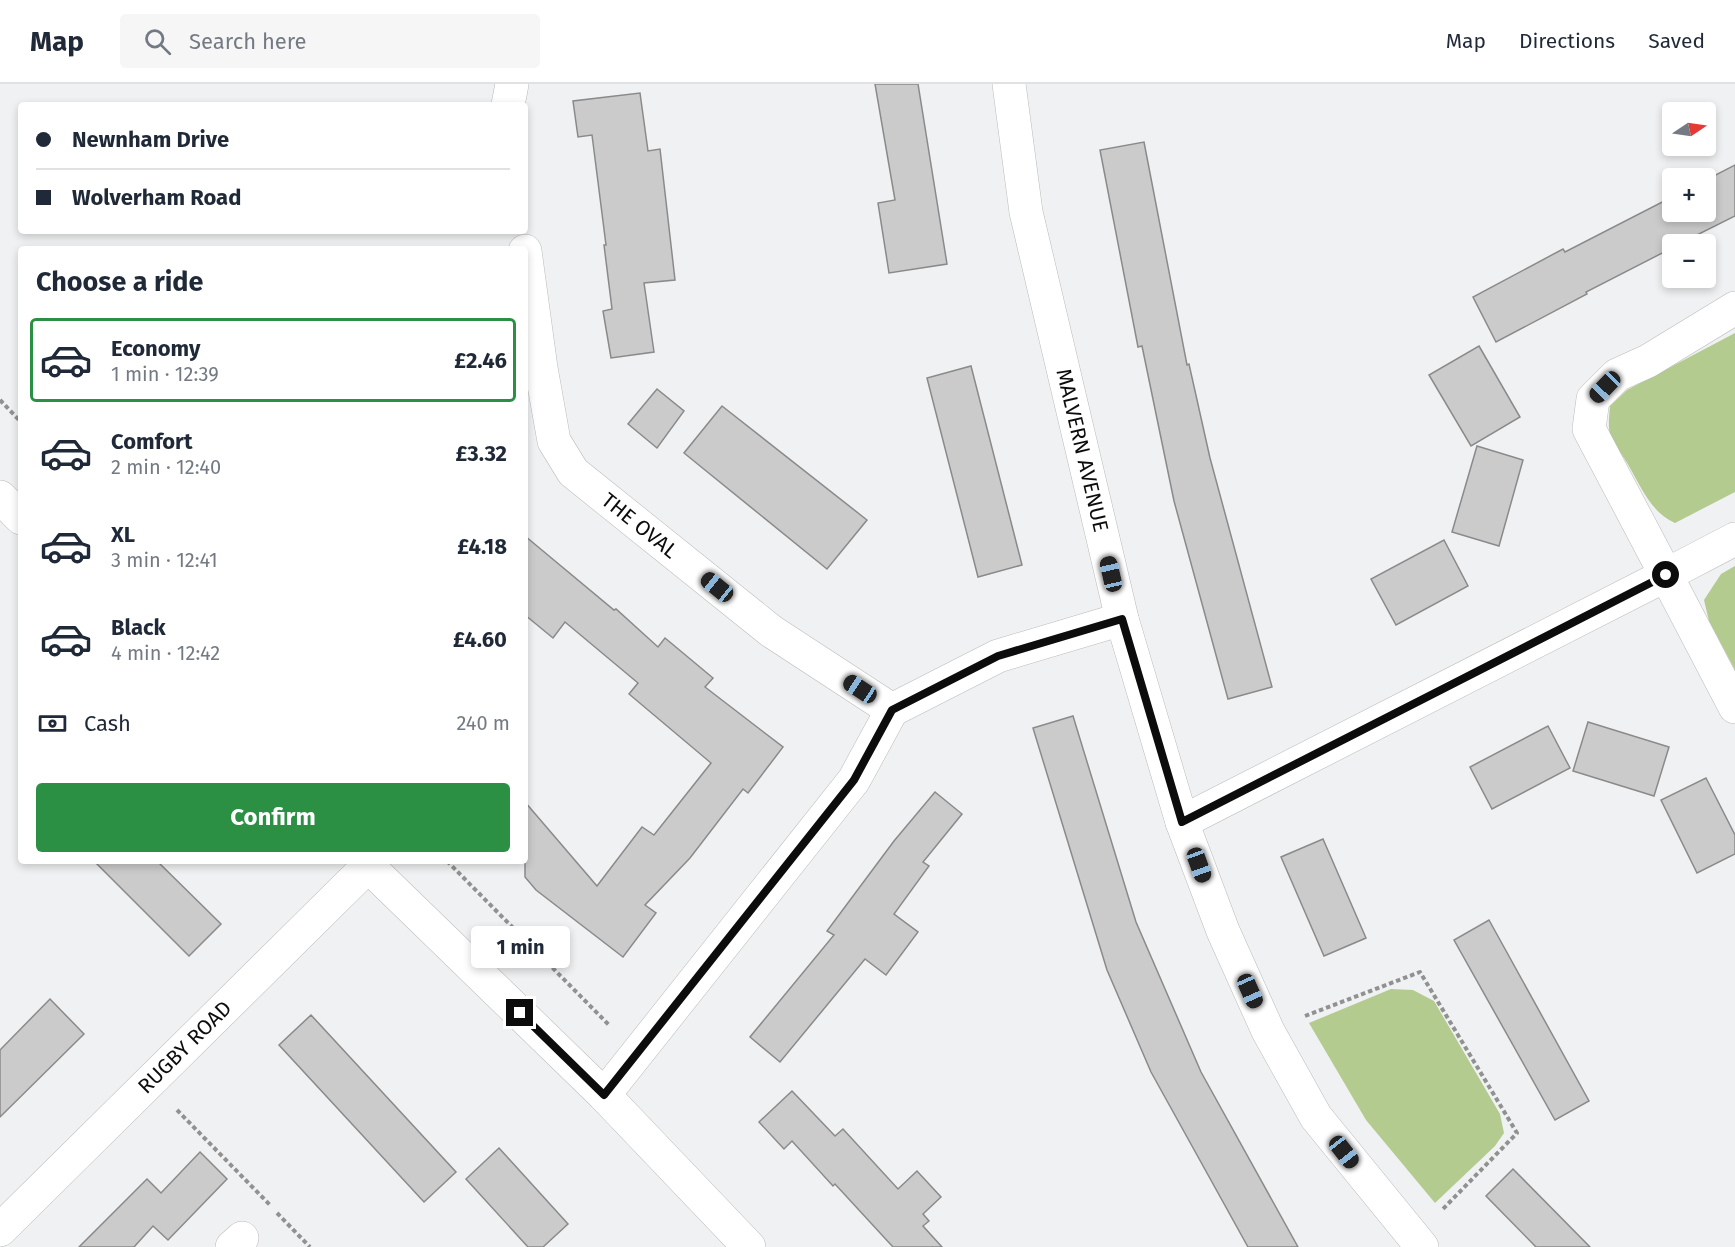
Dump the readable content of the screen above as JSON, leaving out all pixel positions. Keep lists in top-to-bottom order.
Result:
{
  "streets": {
    "street": ["MALVERN AVENUE", "THE OVAL", "RUGBY ROAD"]
  },
  "north": "right",
  "page": {
    "header": "Map",
    "search": "Search here",
    "nav": ["Map", "Directions", "Saved"],
    "map_buttons": ["+", "−"],
    "banner": ["Newnham Drive", "Wolverham Road"],
    "heading": "Choose a ride",
    "list": [
      {
        "name": "Economy",
        "note": "1 min · 12:39",
        "value": "£2.46"
      },
      {
        "name": "Comfort",
        "note": "2 min · 12:40",
        "value": "£3.32"
      },
      {
        "name": "XL",
        "note": "3 min · 12:41",
        "value": "£4.18"
      },
      {
        "name": "Black",
        "note": "4 min · 12:42",
        "value": "£4.60"
      }
    ],
    "pay": ["Cash", "240 m"],
    "buttons": "Confirm",
    "bubble": "1 min"
  }
}
